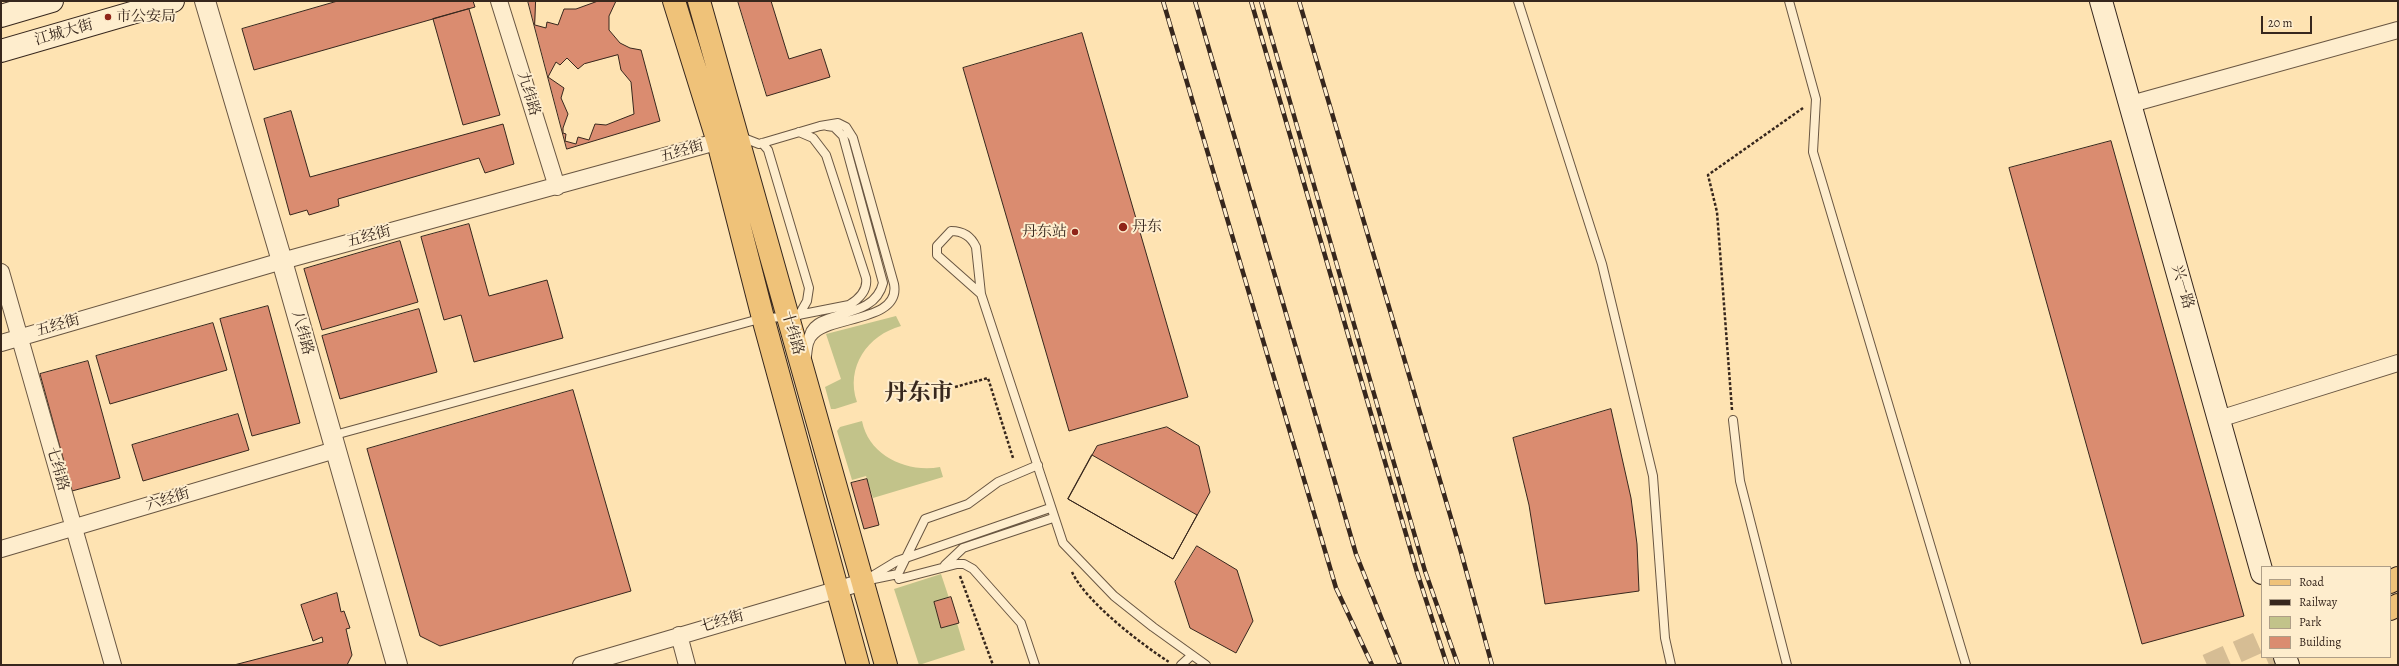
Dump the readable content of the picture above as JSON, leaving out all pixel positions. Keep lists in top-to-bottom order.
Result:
{
  "streets": {
    "main road": ["江城大街", "兴一路", "十纬路"],
    "street": [
      "九纬路",
      "五经街",
      "八纬路",
      "七纬路",
      "六经街",
      "七经街"
    ]
  },
  "crossings": [
    ["九纬路", "五经街"],
    ["五经街", "八纬路"],
    ["五经街", "十纬路"],
    ["五经街", "七纬路"],
    ["八纬路", "六经街"],
    ["十纬路", "七经街"],
    ["七纬路", "六经街"]
  ],
  "districts": ["丹东市"],
  "places": ["市公安局", "丹东", "丹东站"],
  "legend": [
    "Road",
    "Railway",
    "Park",
    "Building"
  ],
  "scale_bar": "20 m"
}
